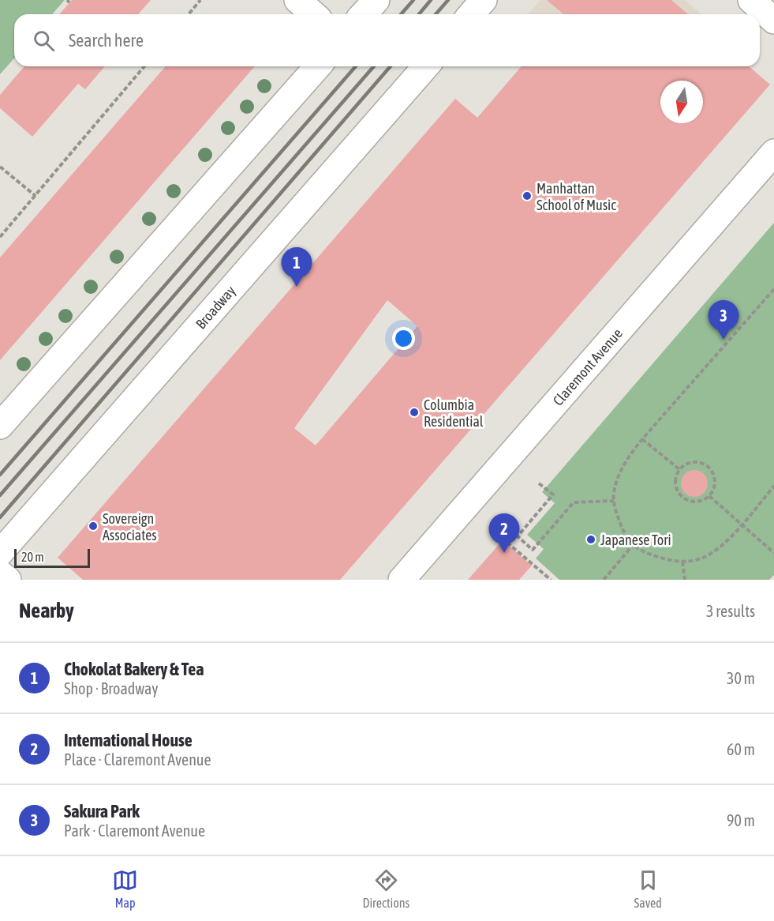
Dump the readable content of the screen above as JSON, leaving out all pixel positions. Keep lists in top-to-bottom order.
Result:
{
  "streets": {
    "main road": ["Broadway", "Claremont Avenue"]
  },
  "places": [
    "Manhattan School of Music",
    "Columbia Residential",
    "Sovereign Associates",
    "Japanese Tori"
  ],
  "scale_bar": "20 m",
  "north": "bottom",
  "page": {
    "search": "Search here",
    "pins": ["1", "3", "2"],
    "scale": "20 m",
    "heading": ["Nearby", "3 results"],
    "list": [
      {
        "mark": "1",
        "name": "Chokolat Bakery & Tea",
        "note": "Shop · Broadway",
        "value": "30 m"
      },
      {
        "mark": "2",
        "name": "International House",
        "note": "Place · Claremont Avenue",
        "value": "60 m"
      },
      {
        "mark": "3",
        "name": "Sakura Park",
        "note": "Park · Claremont Avenue",
        "value": "90 m"
      }
    ],
    "nav": ["Map", "Directions", "Saved"]
  }
}
